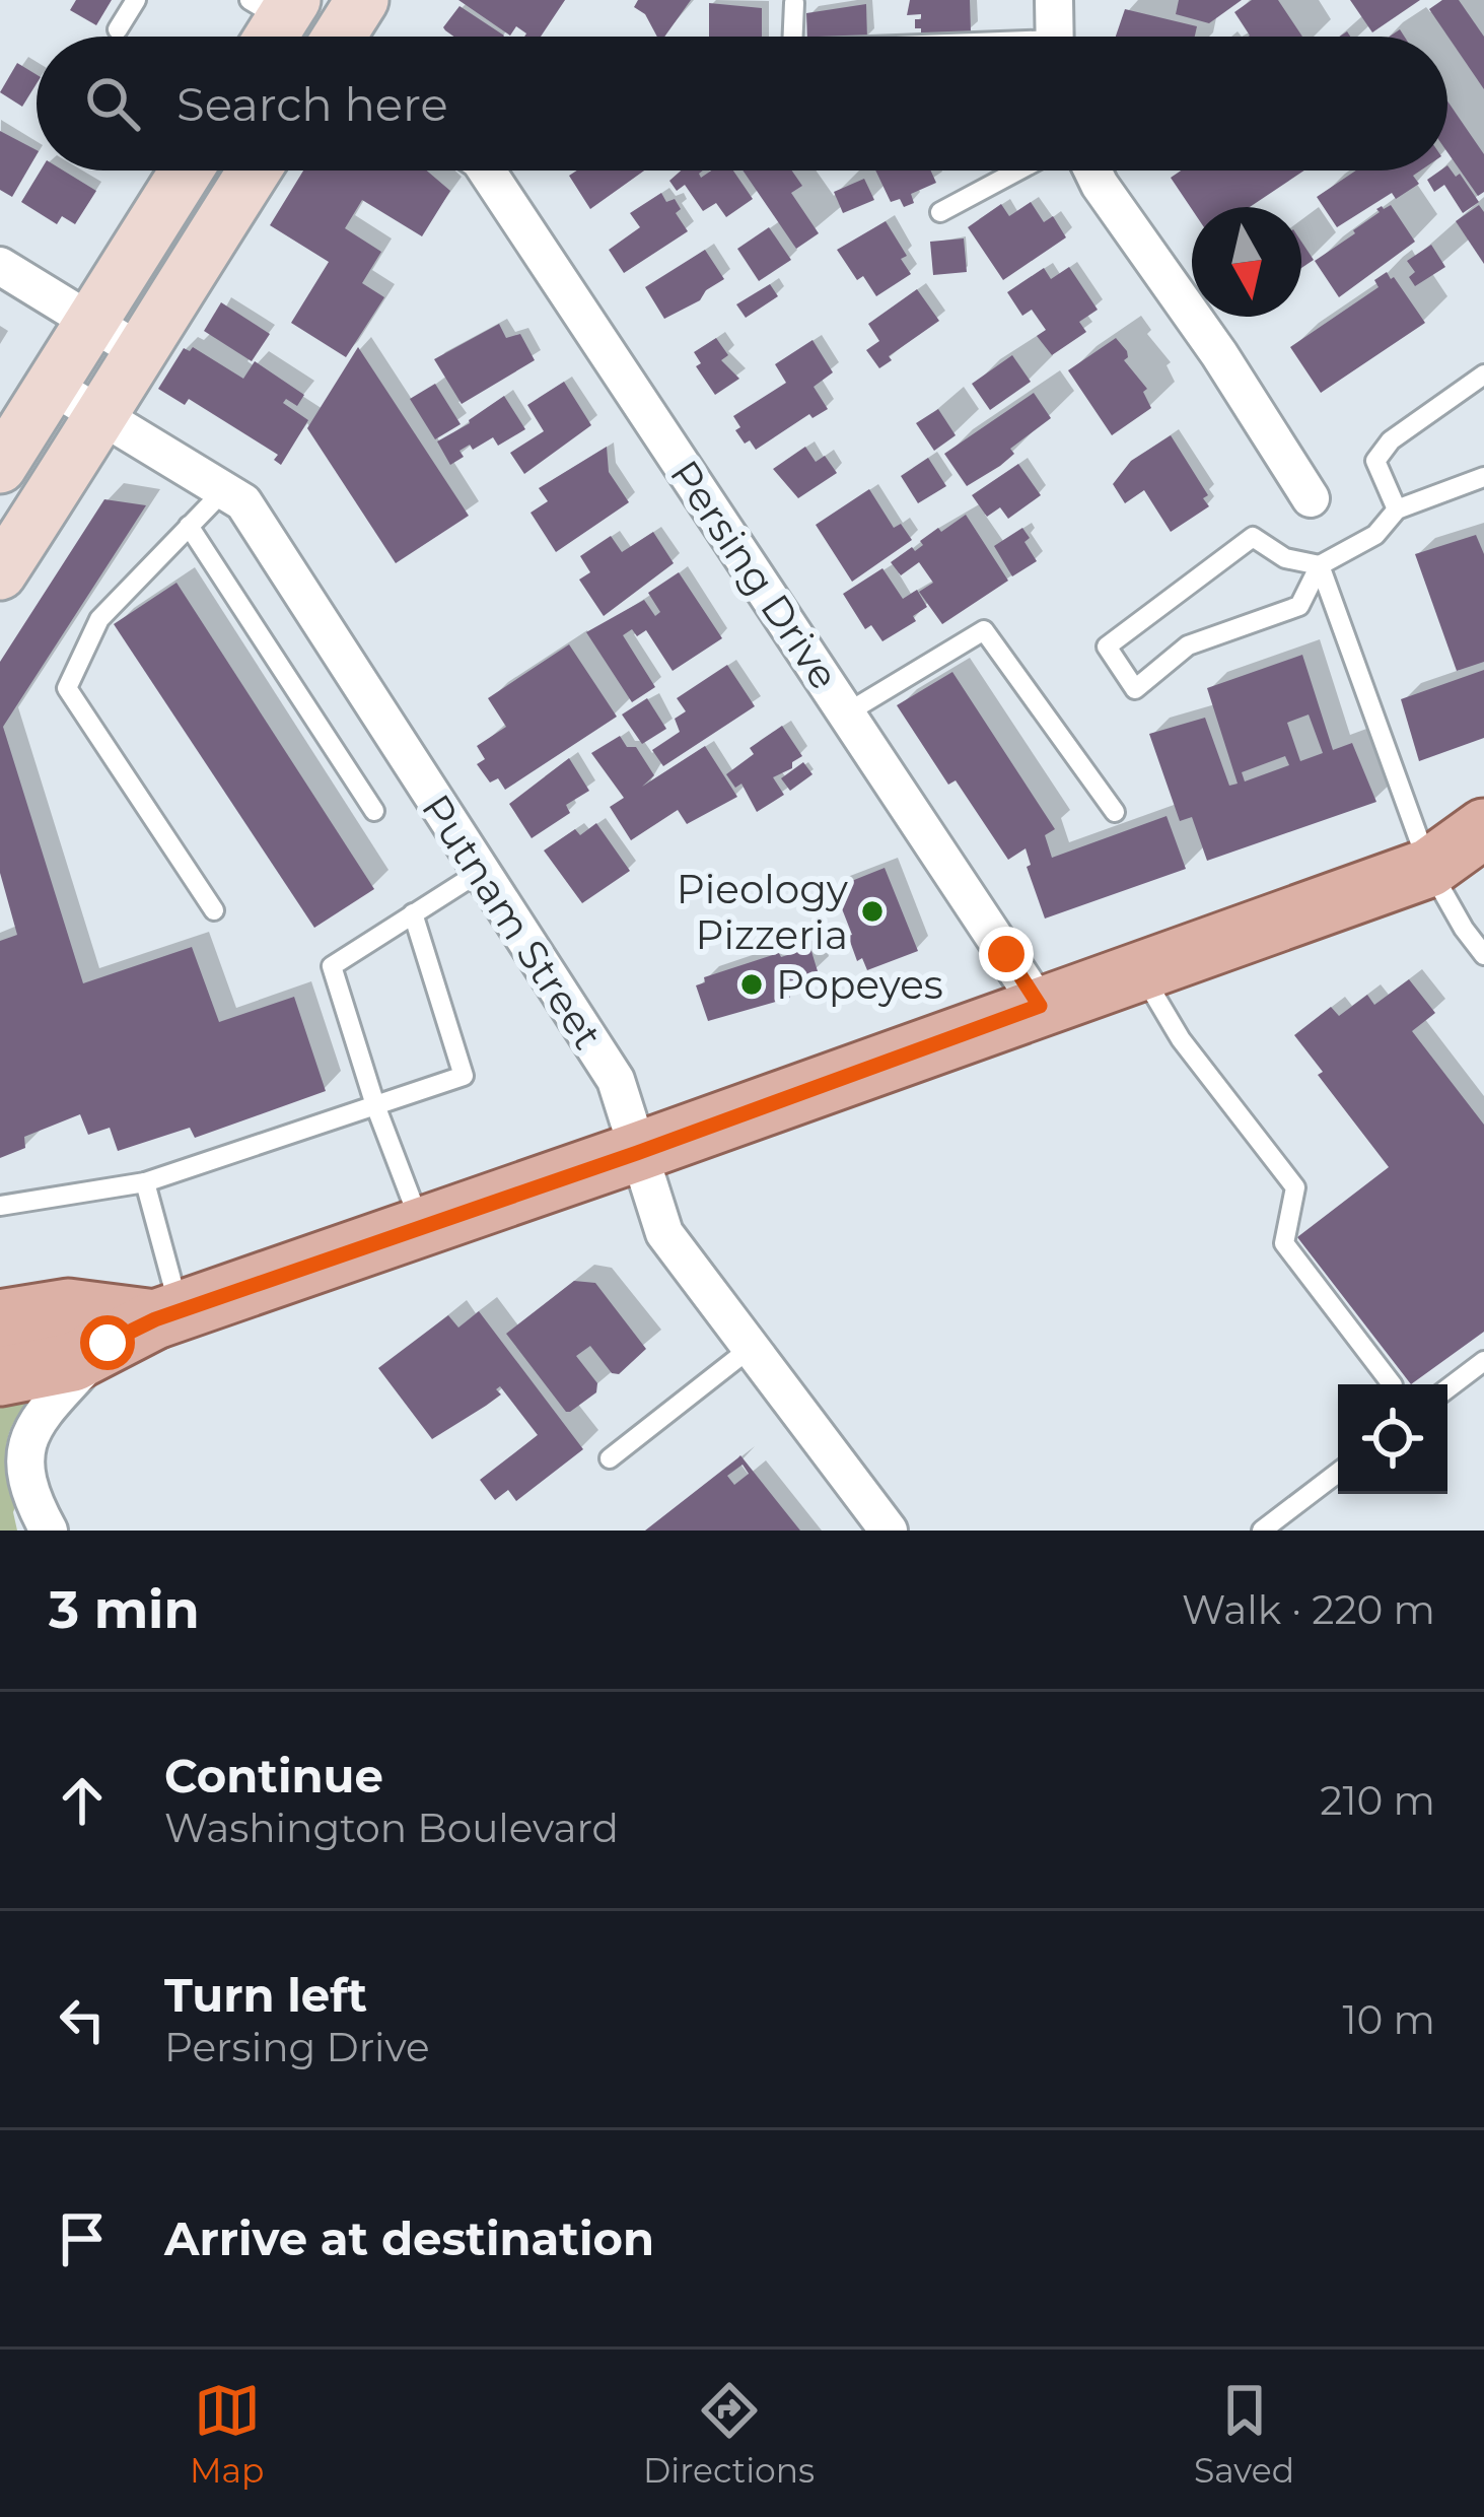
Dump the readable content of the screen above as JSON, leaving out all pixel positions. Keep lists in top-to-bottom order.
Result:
{
  "streets": {
    "street": ["Persing Drive", "Putnam Street"]
  },
  "places": ["Pieology Pizzeria", "Popeyes"],
  "north": "bottom",
  "page": {
    "search": "Search here",
    "heading": ["3 min", "Walk · 220 m"],
    "list": [
      ["Continue", "Washington Boulevard", "210 m"],
      ["Turn left", "Persing Drive", "10 m"],
      "Arrive at destination"
    ],
    "nav": ["Map", "Directions", "Saved"]
  }
}
